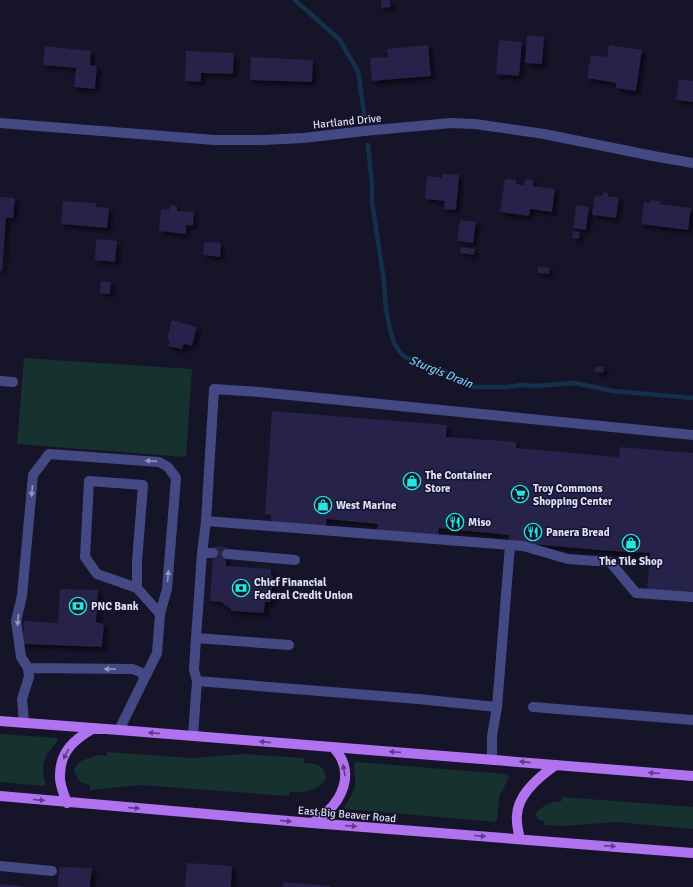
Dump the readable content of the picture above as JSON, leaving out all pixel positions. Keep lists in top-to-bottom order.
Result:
{
  "streets": {
    "main road": ["East Big Beaver Road"],
    "street": ["Hartland Drive"]
  },
  "water": ["Sturgis Drain"],
  "places": {
    "shop": ["The Container Store", "West Marine", "The Tile Shop"],
    "supermarket": ["Troy Commons Shopping Center"],
    "restaurant": ["Miso", "Panera Bread"],
    "bank": ["Chief Financial Federal Credit Union", "PNC Bank"]
  }
}
